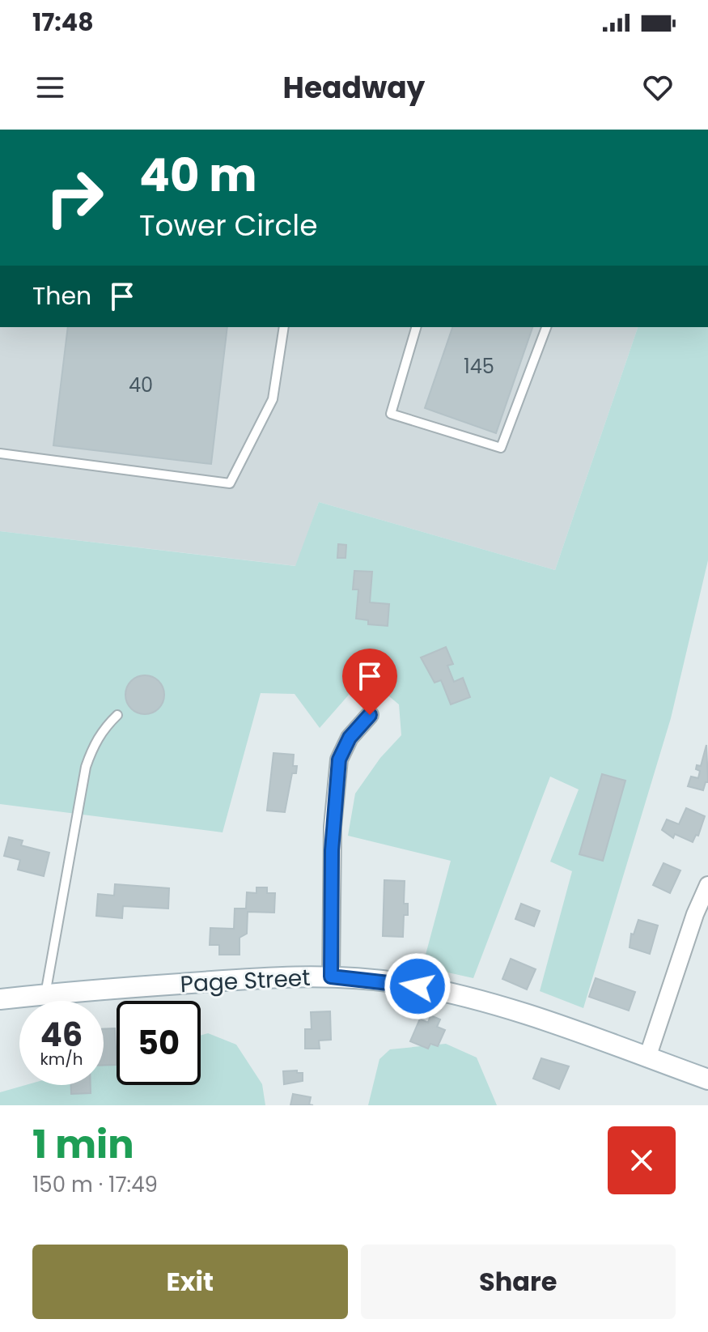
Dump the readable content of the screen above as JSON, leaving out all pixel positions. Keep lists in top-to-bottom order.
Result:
{
  "streets": {
    "main road": ["Page Street"]
  },
  "house_numbers": ["145", "40"],
  "page": {
    "status": "17:48",
    "header": "Headway",
    "turn": ["40 m", "Tower Circle"],
    "then": "Then",
    "speed": "46 km/h",
    "limit": "50",
    "heading": ["1 min", "150 m · 17:49"],
    "buttons": ["Exit", "Share"]
  }
}
